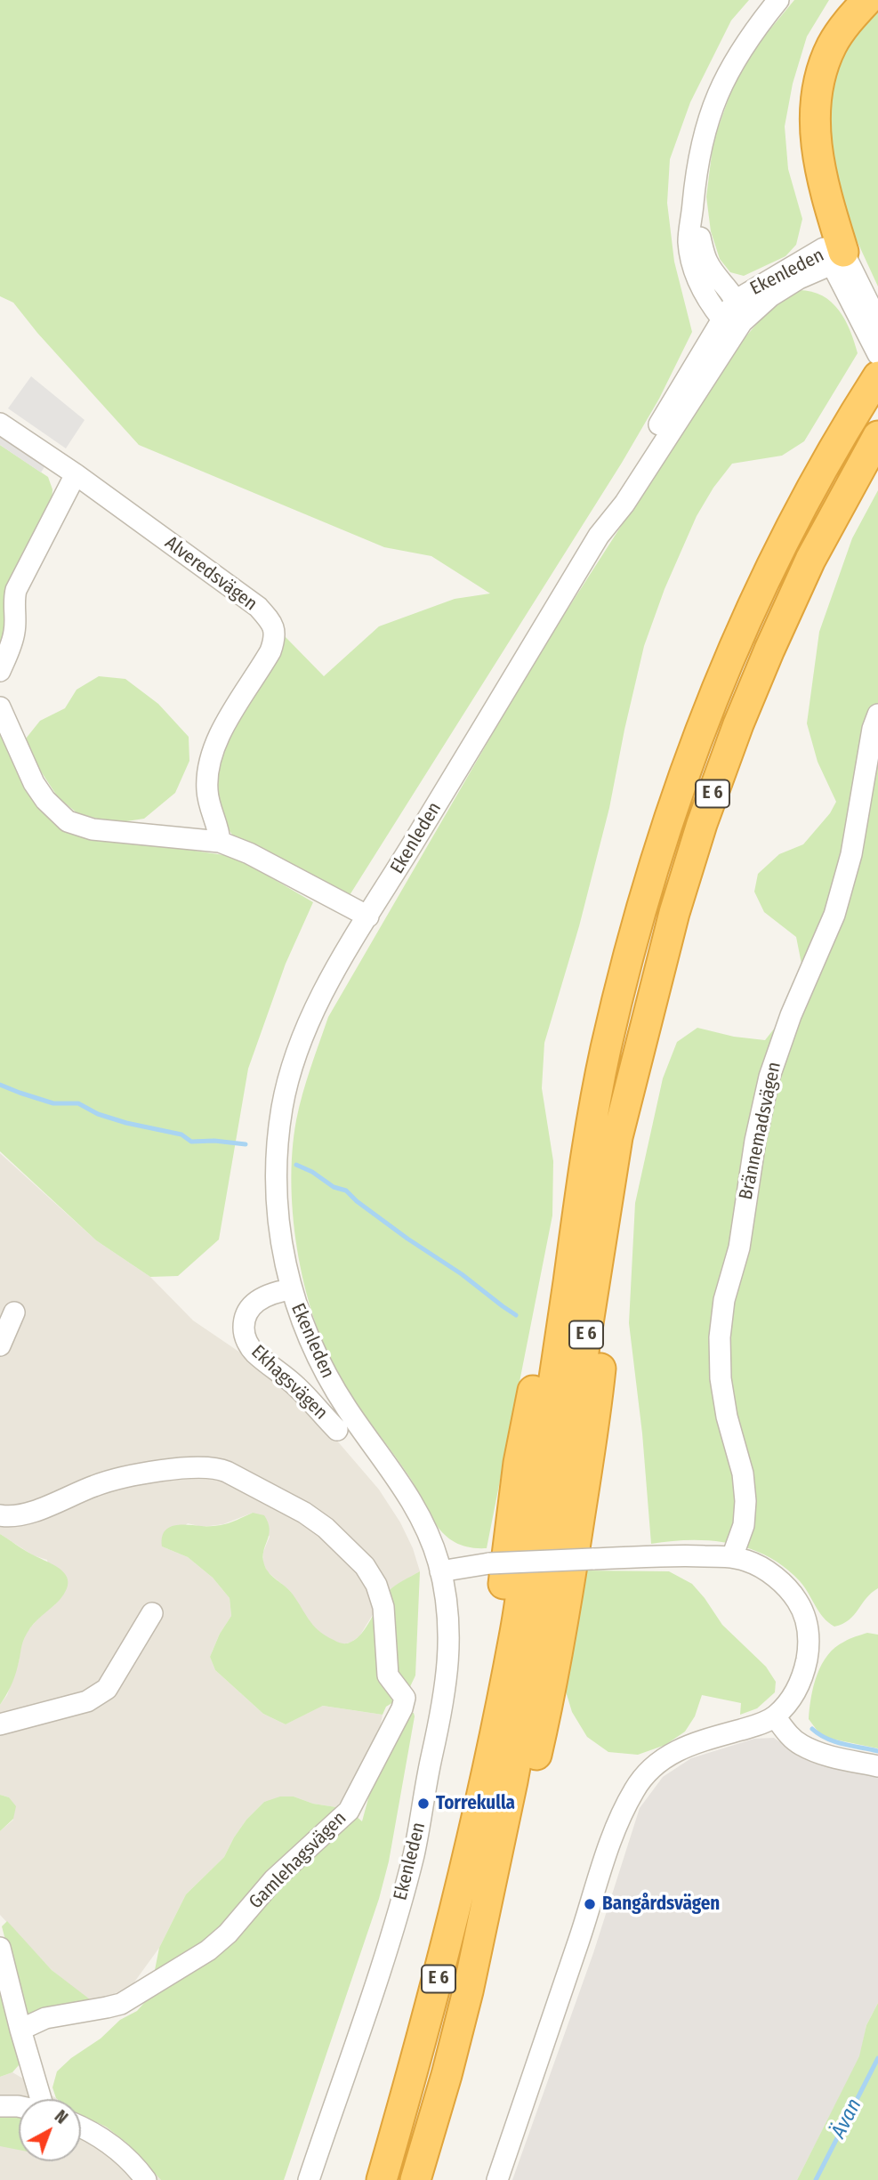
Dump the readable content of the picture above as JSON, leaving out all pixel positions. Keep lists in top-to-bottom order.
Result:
{
  "streets": {
    "highway": ["E 6"],
    "street": [
      "Ekenleden",
      "Alveredsvägen",
      "Brännemadsvägen",
      "Ekhagsvägen",
      "Gamlehagsvägen"
    ]
  },
  "crossings": [
    ["Ekenleden", "Ekhagsvägen"]
  ],
  "water": ["Ävan"],
  "places": ["Torrekulla", "Bangårdsvägen"],
  "north": "top right"
}
